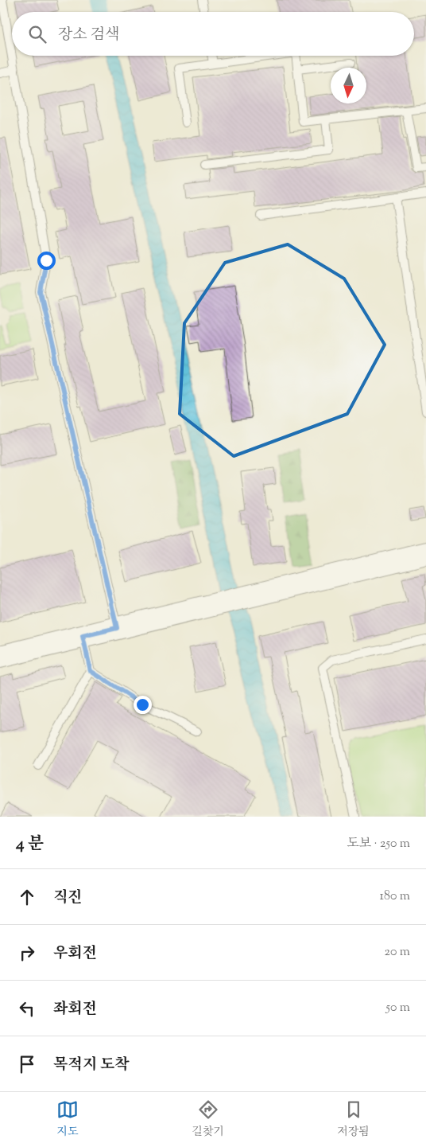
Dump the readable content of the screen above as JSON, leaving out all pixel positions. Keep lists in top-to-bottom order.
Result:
{
  "north": "bottom",
  "page": {
    "search": "장소 검색",
    "heading": ["4 분", "도보 · 250 m"],
    "list": [
      ["직진", "180 m"],
      ["우회전", "20 m"],
      ["좌회전", "50 m"],
      "목적지 도착"
    ],
    "nav": ["지도", "길찾기", "저장됨"]
  }
}
